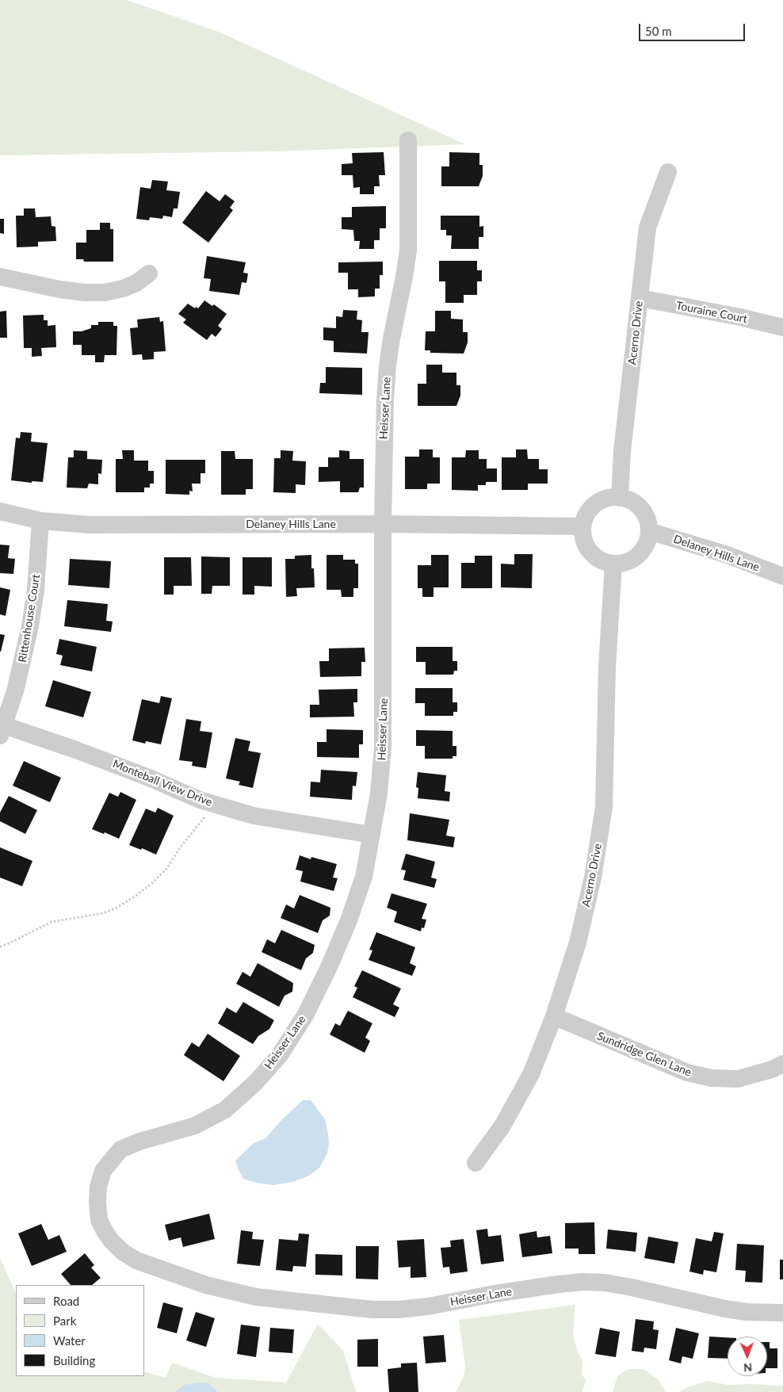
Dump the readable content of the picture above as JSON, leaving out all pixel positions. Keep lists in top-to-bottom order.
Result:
{
  "streets": {
    "street": [
      "Touraine Court",
      "Acerno Drive",
      "Heisser Lane",
      "Delaney Hills Lane",
      "Rittenhouse Court",
      "Monteball View Drive",
      "Sundridge Glen Lane"
    ]
  },
  "crossings": [
    ["Touraine Court", "Acerno Drive"],
    ["Acerno Drive", "Delaney Hills Lane"],
    ["Acerno Drive", "Sundridge Glen Lane"],
    ["Heisser Lane", "Delaney Hills Lane"],
    ["Heisser Lane", "Monteball View Drive"],
    ["Delaney Hills Lane", "Rittenhouse Court"],
    ["Rittenhouse Court", "Monteball View Drive"]
  ],
  "legend": [
    "Road",
    "Park",
    "Water",
    "Building"
  ],
  "scale_bar": "50 m",
  "north": "bottom"
}
